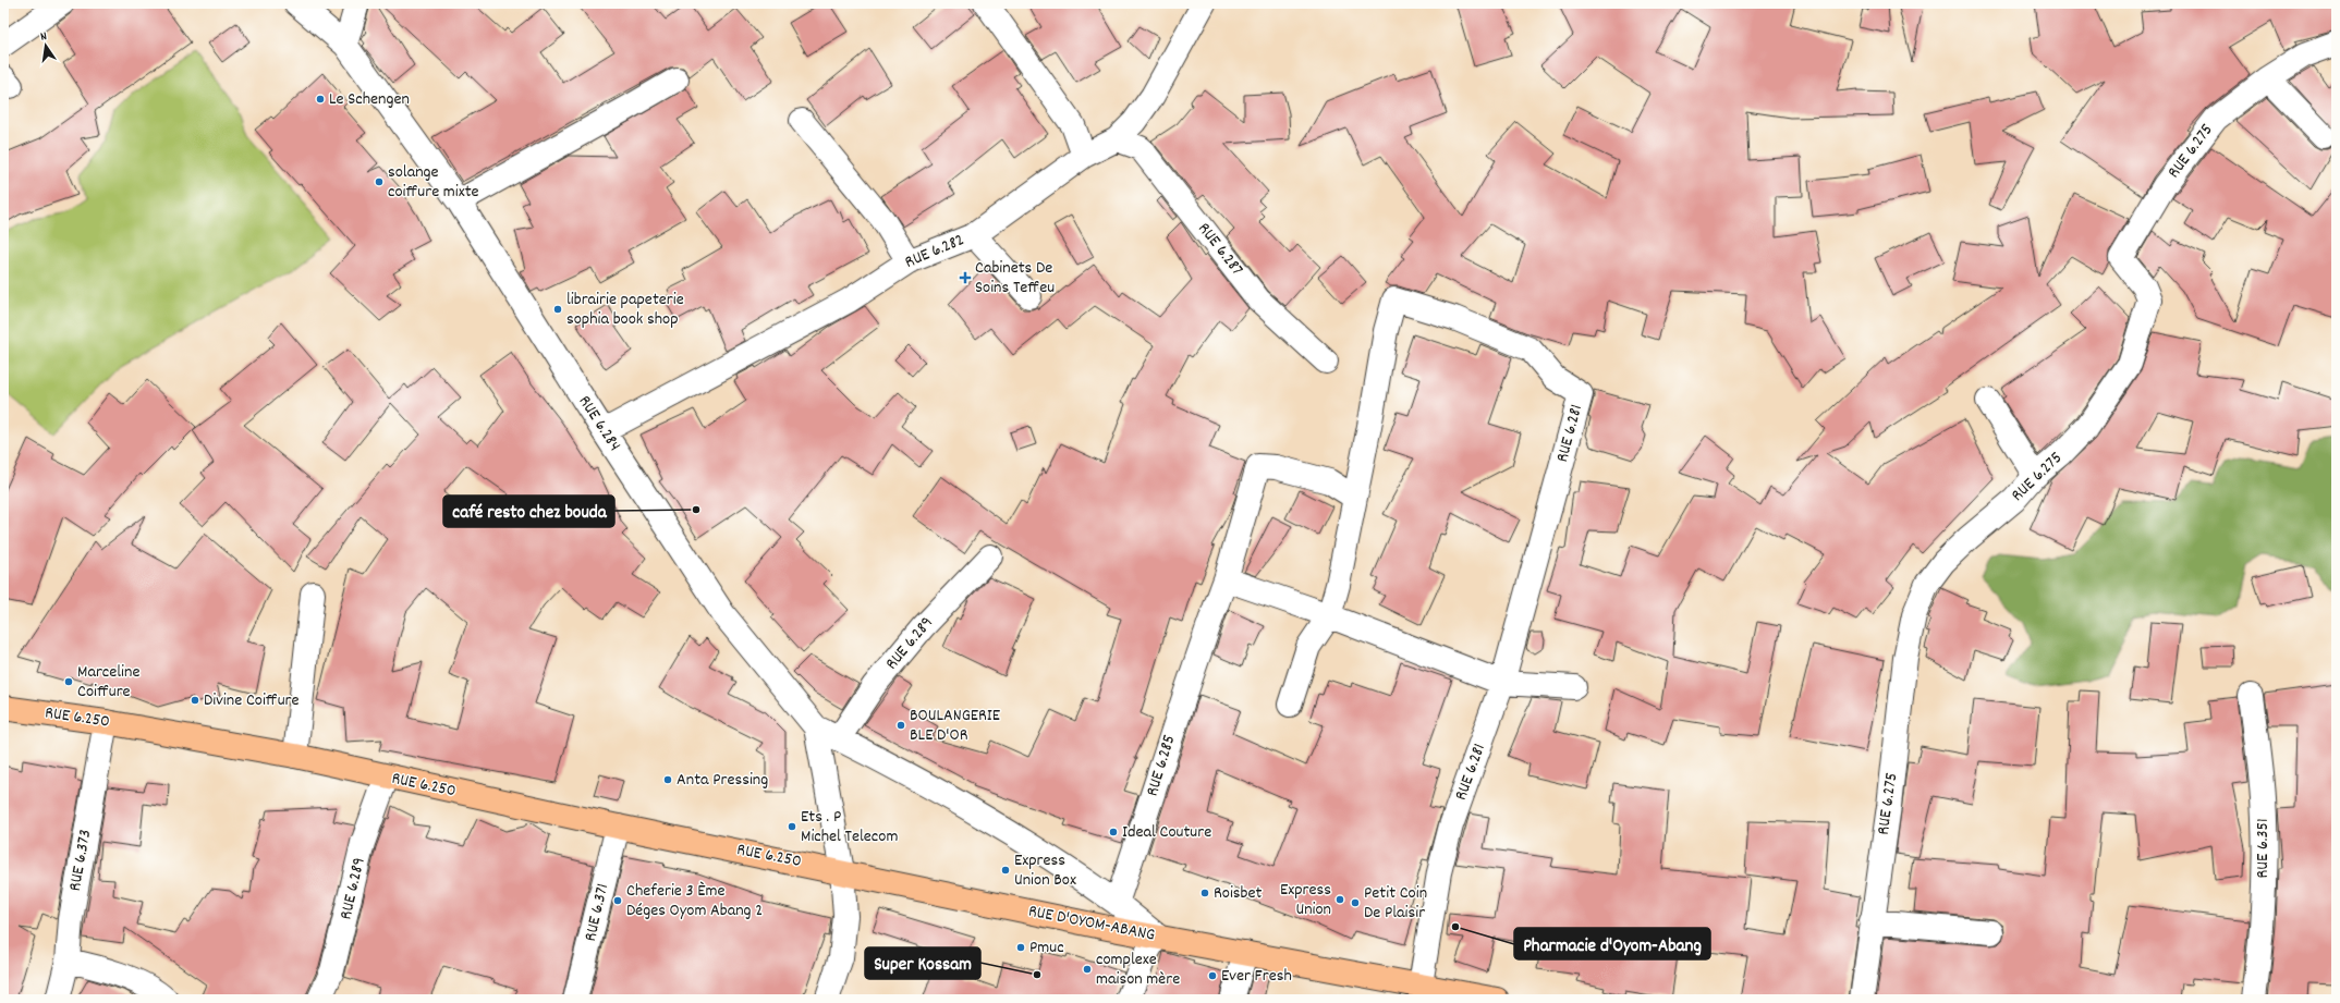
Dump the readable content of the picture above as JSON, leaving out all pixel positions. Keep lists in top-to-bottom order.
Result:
{
  "streets": {
    "main road": ["RUE 6.250", "RUE D'OYOM-ABANG"],
    "street": [
      "RUE 6.275",
      "RUE 6.287",
      "RUE 6.282",
      "RUE 6.284",
      "RUE 6.281",
      "RUE 6.289",
      "RUE 6.285",
      "RUE 6.351",
      "RUE 6.373",
      "RUE 6.371"
    ]
  },
  "crossings": [
    ["RUE 6.287", "RUE 6.282"],
    ["RUE 6.282", "RUE 6.284"],
    ["RUE 6.284", "RUE 6.250"],
    ["RUE 6.284", "RUE D'OYOM-ABANG"],
    ["RUE 6.281", "RUE 6.285"],
    ["RUE 6.281", "RUE D'OYOM-ABANG"],
    ["RUE 6.289", "RUE 6.250"],
    ["RUE 6.250", "RUE 6.373"],
    ["RUE 6.250", "RUE 6.371"],
    ["RUE 6.250", "RUE D'OYOM-ABANG"]
  ],
  "places": {
    "other": [
      "Le Schengen",
      "solange coiffure mixte",
      "librairie papeterie sophia book shop",
      "café resto chez bouda",
      "Marceline Coiffure",
      "Divine Coiffure",
      "BOULANGERIE BLE D'OR",
      "Anta Pressing",
      "Ets . P Michel Telecom",
      "Ideal Couture",
      "Express Union Box",
      "Roisbet",
      "Express Union",
      "Cheferie 3 Ème Déges Oyom Abang 2",
      "Petit Coin De Plaisir",
      "Pharmacie d'Oyom-Abang",
      "Pmuc",
      "complexe maison mère",
      "Super Kossam",
      "Ever Fresh"
    ],
    "health": ["Cabinets De Soins Teffeu"]
  },
  "north": "top"
}
